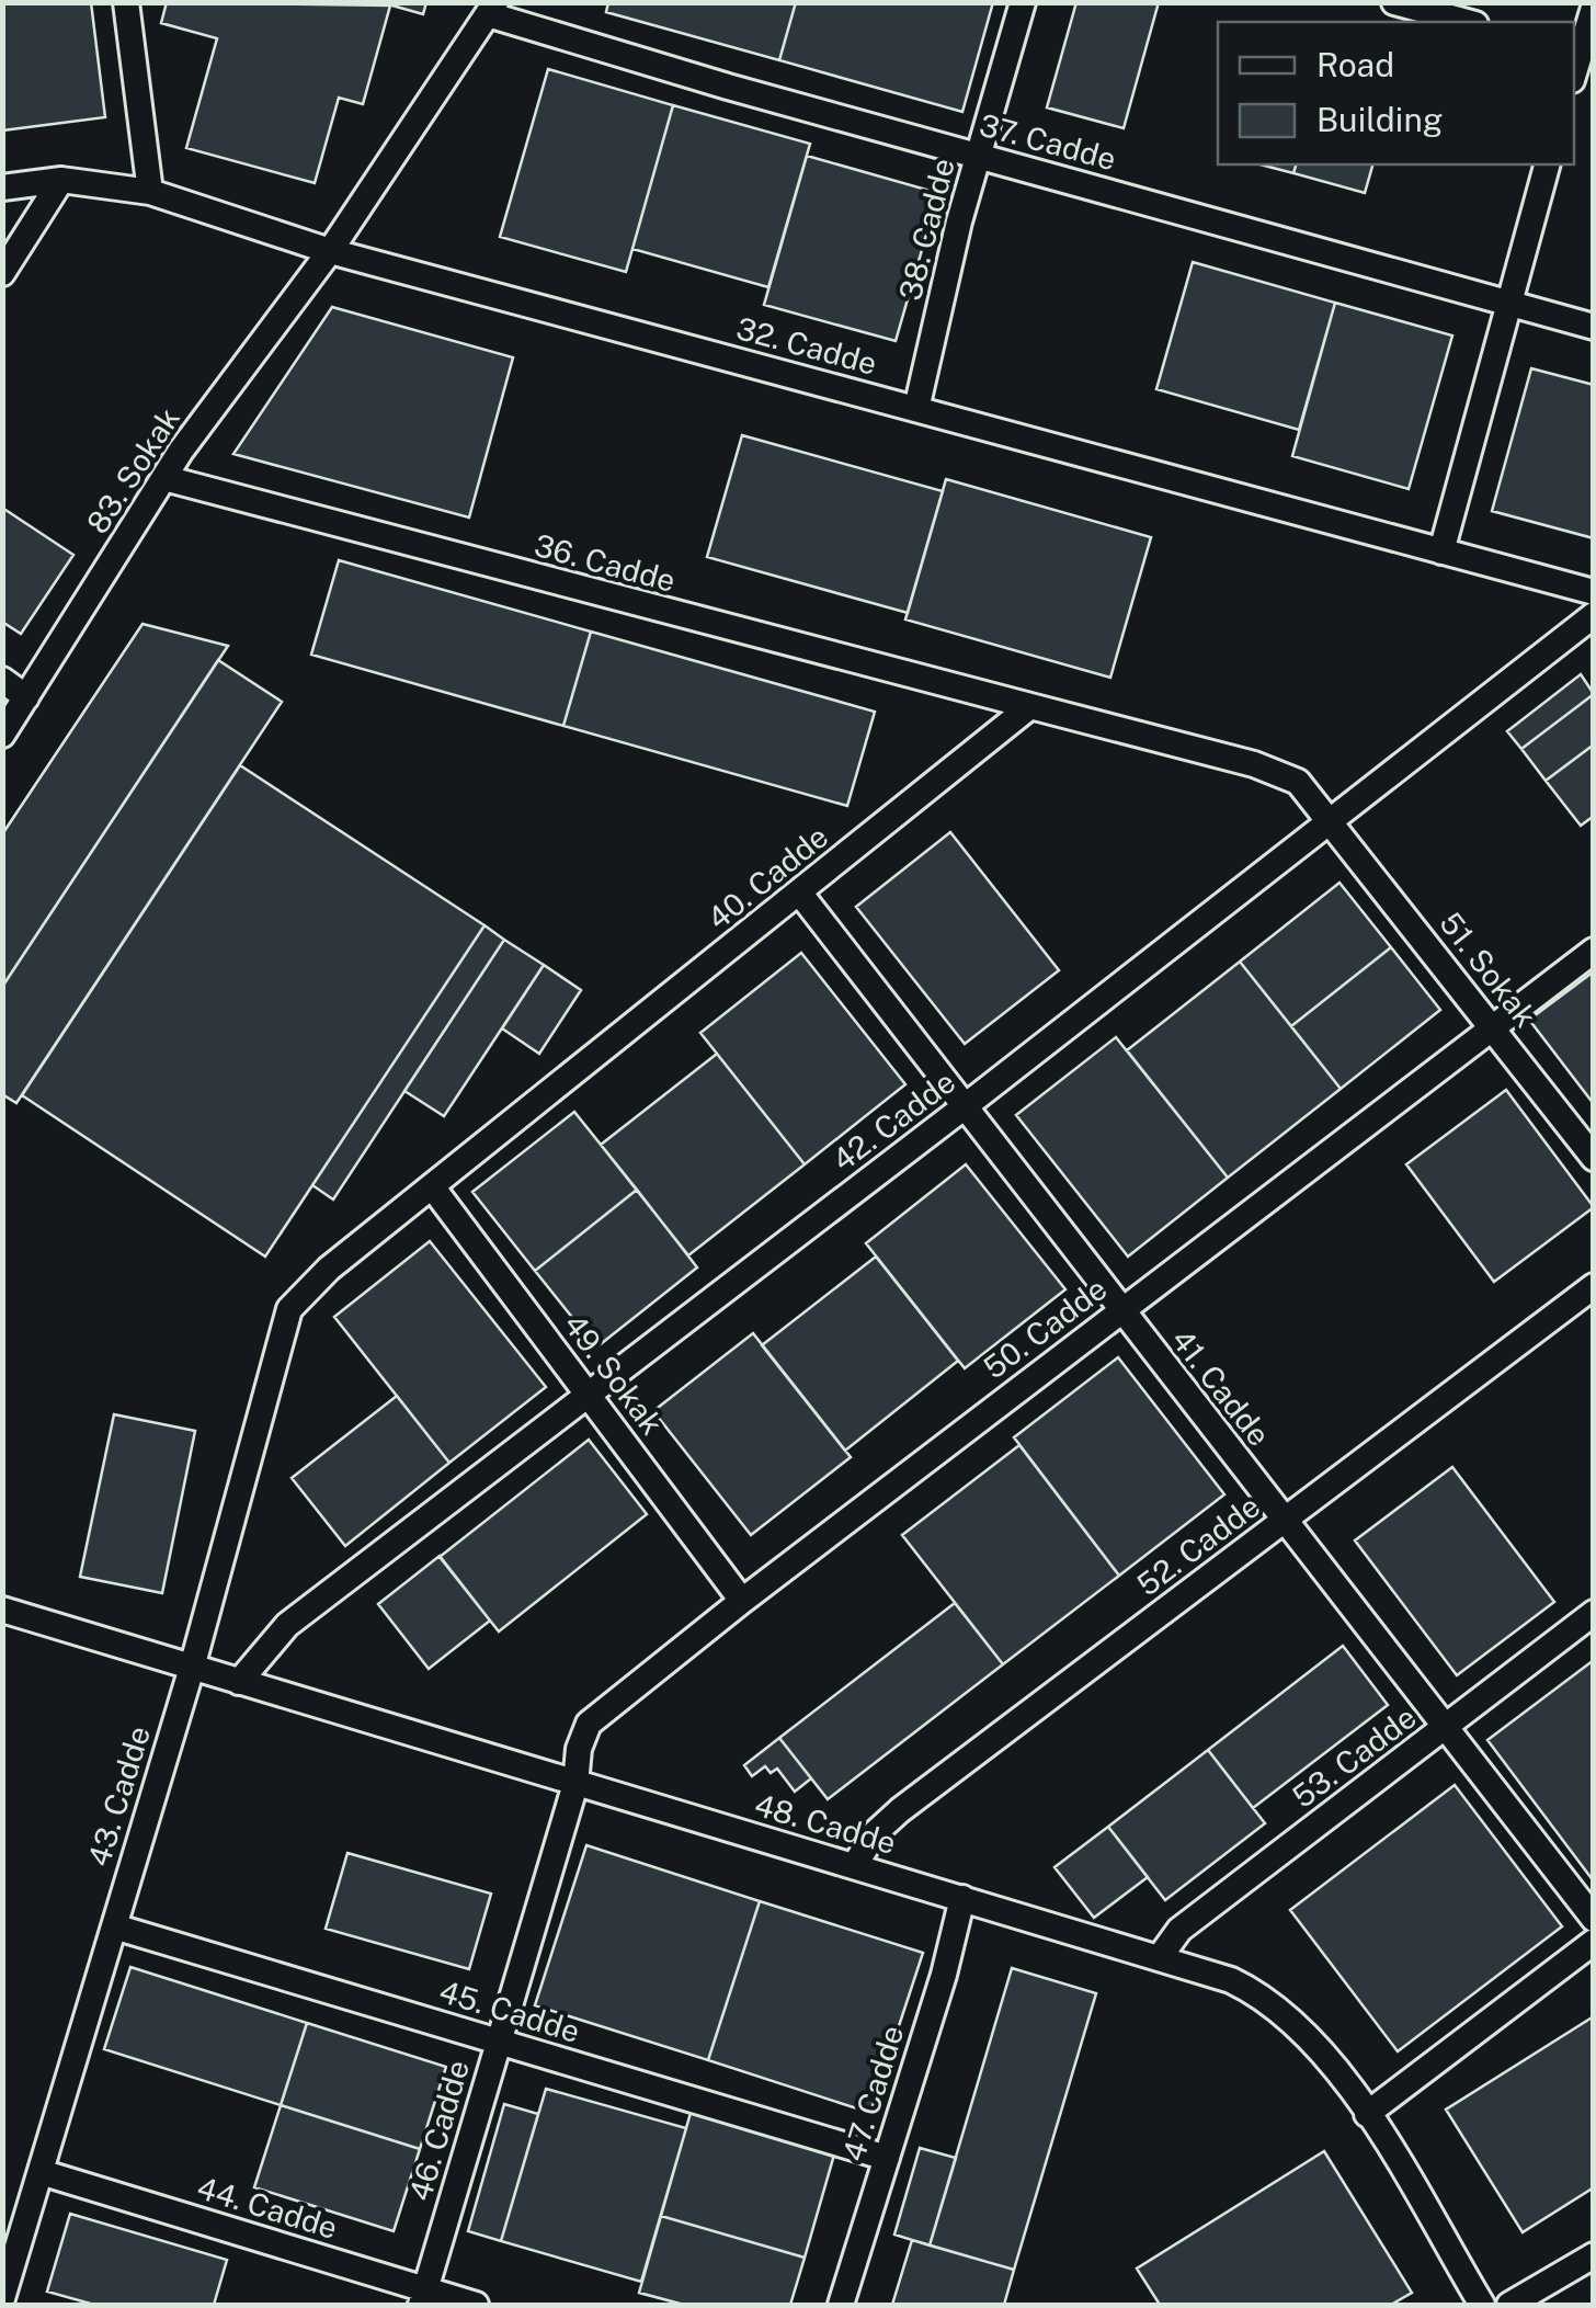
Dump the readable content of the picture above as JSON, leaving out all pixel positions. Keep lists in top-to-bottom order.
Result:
{
  "streets": {
    "street": [
      "37. Cadde",
      "38. Cadde",
      "32. Cadde",
      "83. Sokak",
      "36. Cadde",
      "40. Cadde",
      "51. Sokak",
      "42. Cadde",
      "50. Cadde",
      "49. Sokak",
      "41. Cadde",
      "52. Cadde",
      "53. Cadde",
      "43. Cadde",
      "48. Cadde",
      "45. Cadde",
      "47. Cadde",
      "46. Cadde",
      "44. Cadde"
    ]
  },
  "crossings": [
    ["37. Cadde", "38. Cadde"],
    ["37. Cadde", "83. Sokak"],
    ["38. Cadde", "32. Cadde"],
    ["32. Cadde", "83. Sokak"],
    ["83. Sokak", "36. Cadde"],
    ["36. Cadde", "40. Cadde"],
    ["40. Cadde", "49. Sokak"],
    ["40. Cadde", "41. Cadde"],
    ["40. Cadde", "43. Cadde"],
    ["51. Sokak", "42. Cadde"],
    ["51. Sokak", "50. Cadde"],
    ["42. Cadde", "49. Sokak"],
    ["42. Cadde", "41. Cadde"],
    ["42. Cadde", "48. Cadde"],
    ["50. Cadde", "49. Sokak"],
    ["50. Cadde", "41. Cadde"],
    ["50. Cadde", "48. Cadde"],
    ["50. Cadde", "46. Cadde"],
    ["41. Cadde", "52. Cadde"],
    ["41. Cadde", "53. Cadde"],
    ["52. Cadde", "48. Cadde"],
    ["53. Cadde", "48. Cadde"],
    ["43. Cadde", "48. Cadde"],
    ["43. Cadde", "45. Cadde"],
    ["43. Cadde", "44. Cadde"],
    ["48. Cadde", "47. Cadde"],
    ["48. Cadde", "46. Cadde"],
    ["45. Cadde", "47. Cadde"],
    ["45. Cadde", "46. Cadde"],
    ["46. Cadde", "44. Cadde"]
  ],
  "legend": ["Road", "Building"]
}
